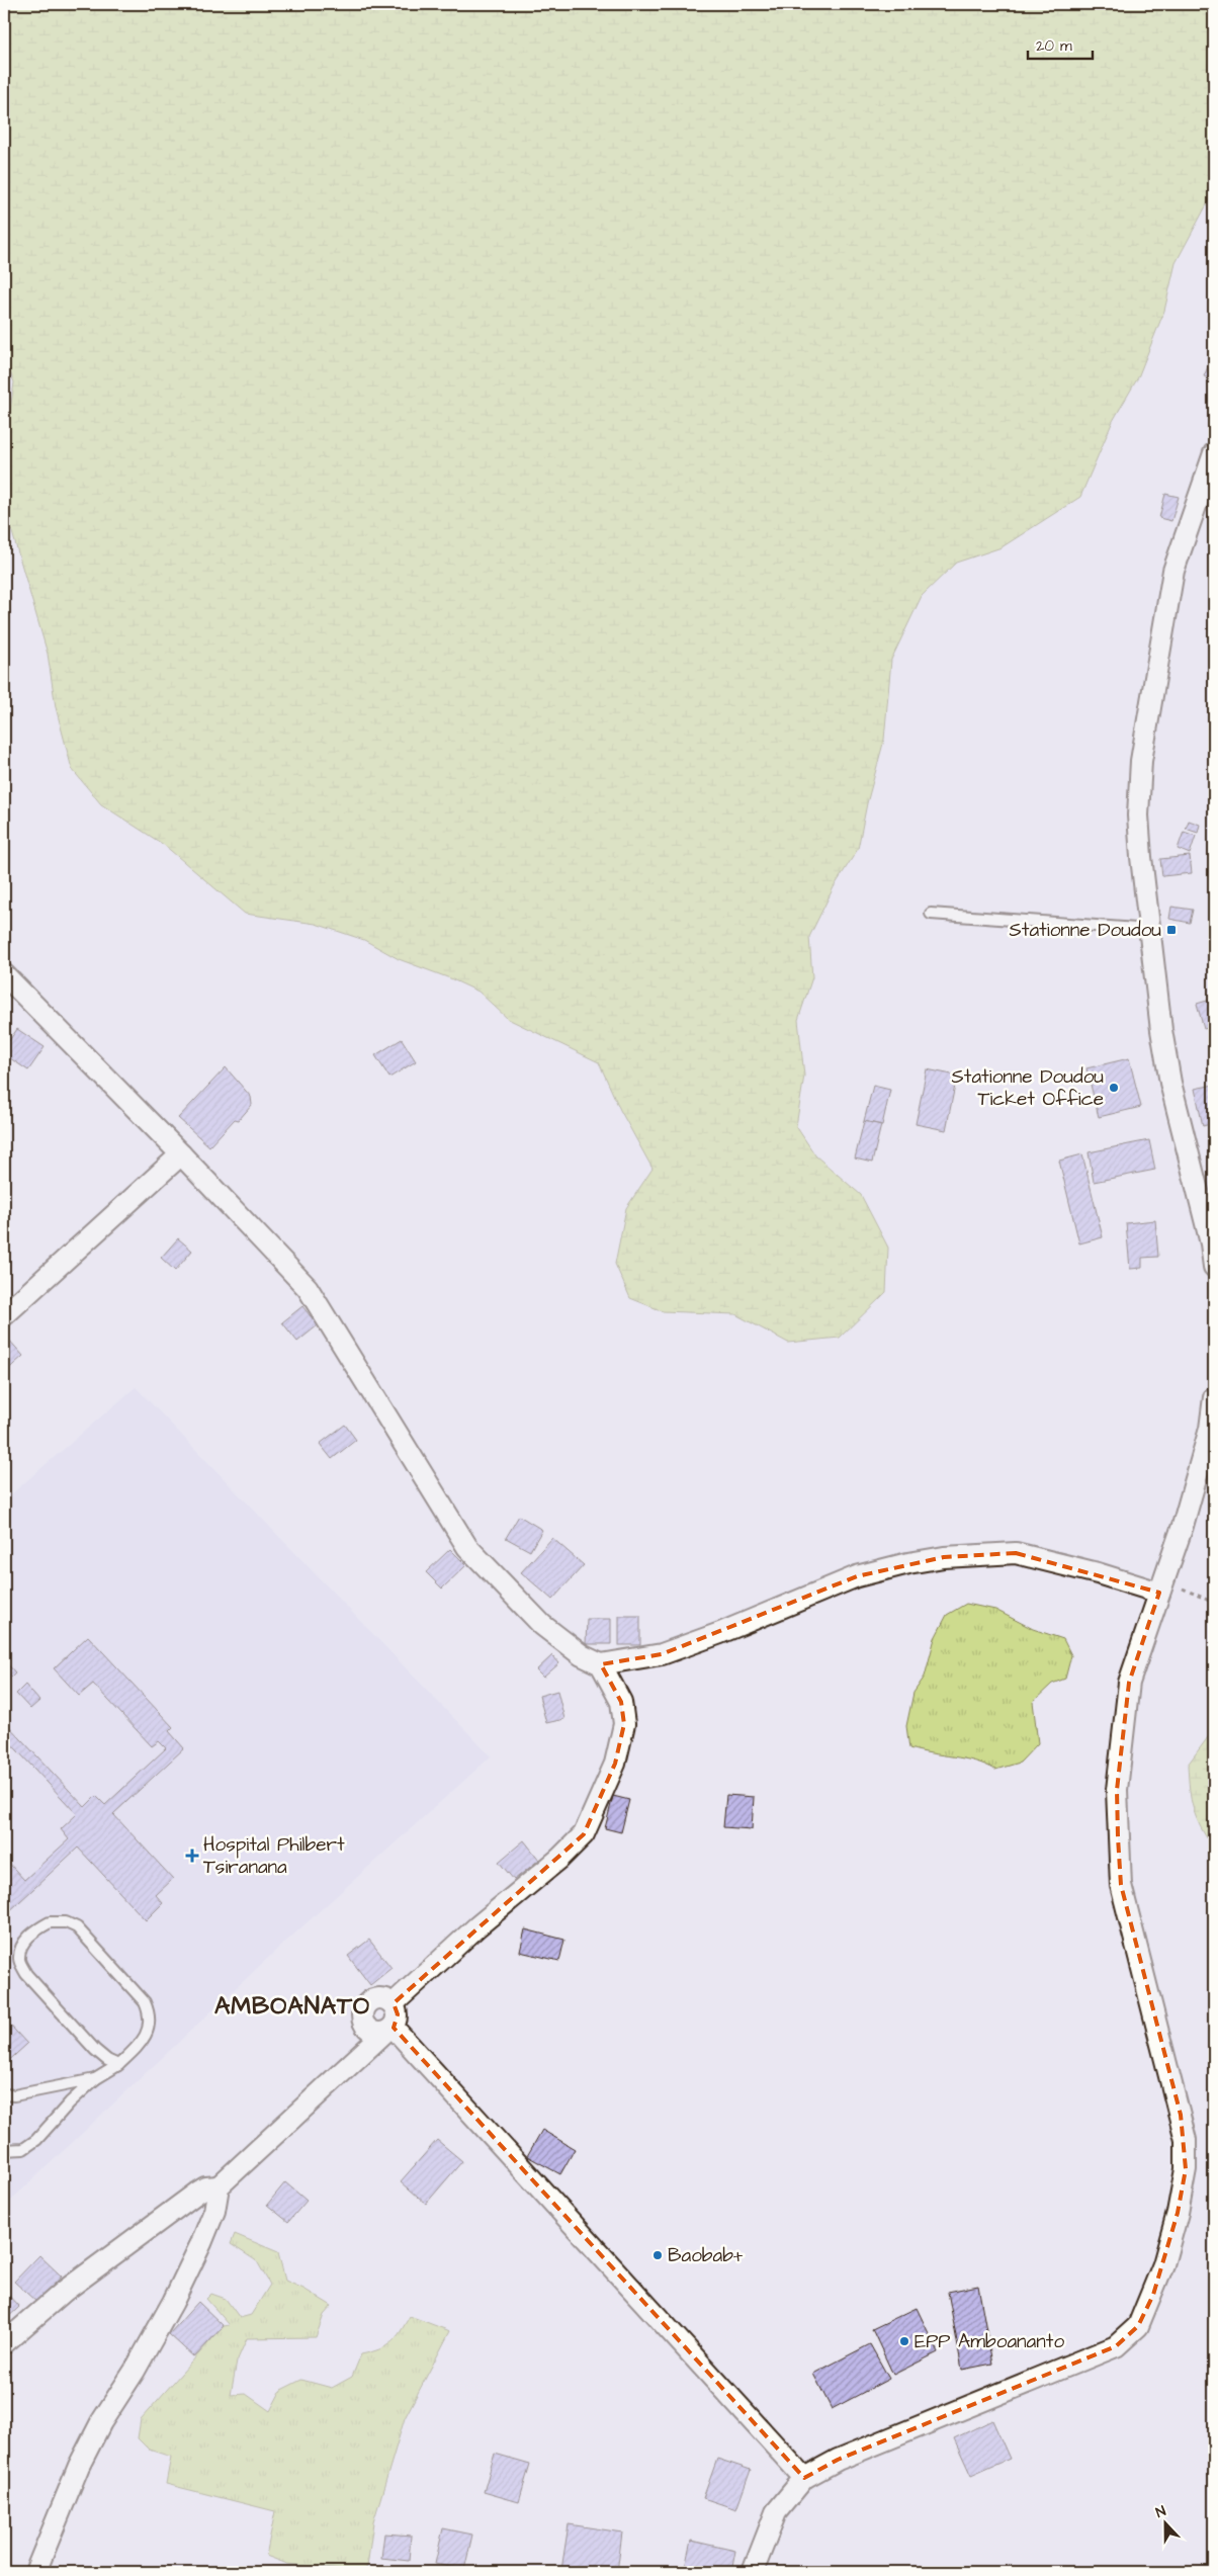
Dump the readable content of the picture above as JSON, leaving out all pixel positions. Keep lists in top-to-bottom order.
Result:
{
  "districts": ["AMBOANATO"],
  "places": {
    "transit": ["Stationne Doudou"],
    "other": ["Stationne Doudou Ticket Office", "Baobab+", "EPP Amboananto"],
    "health": ["Hospital Philbert Tsiranana"]
  },
  "scale_bar": "20 m",
  "north": "top"
}
